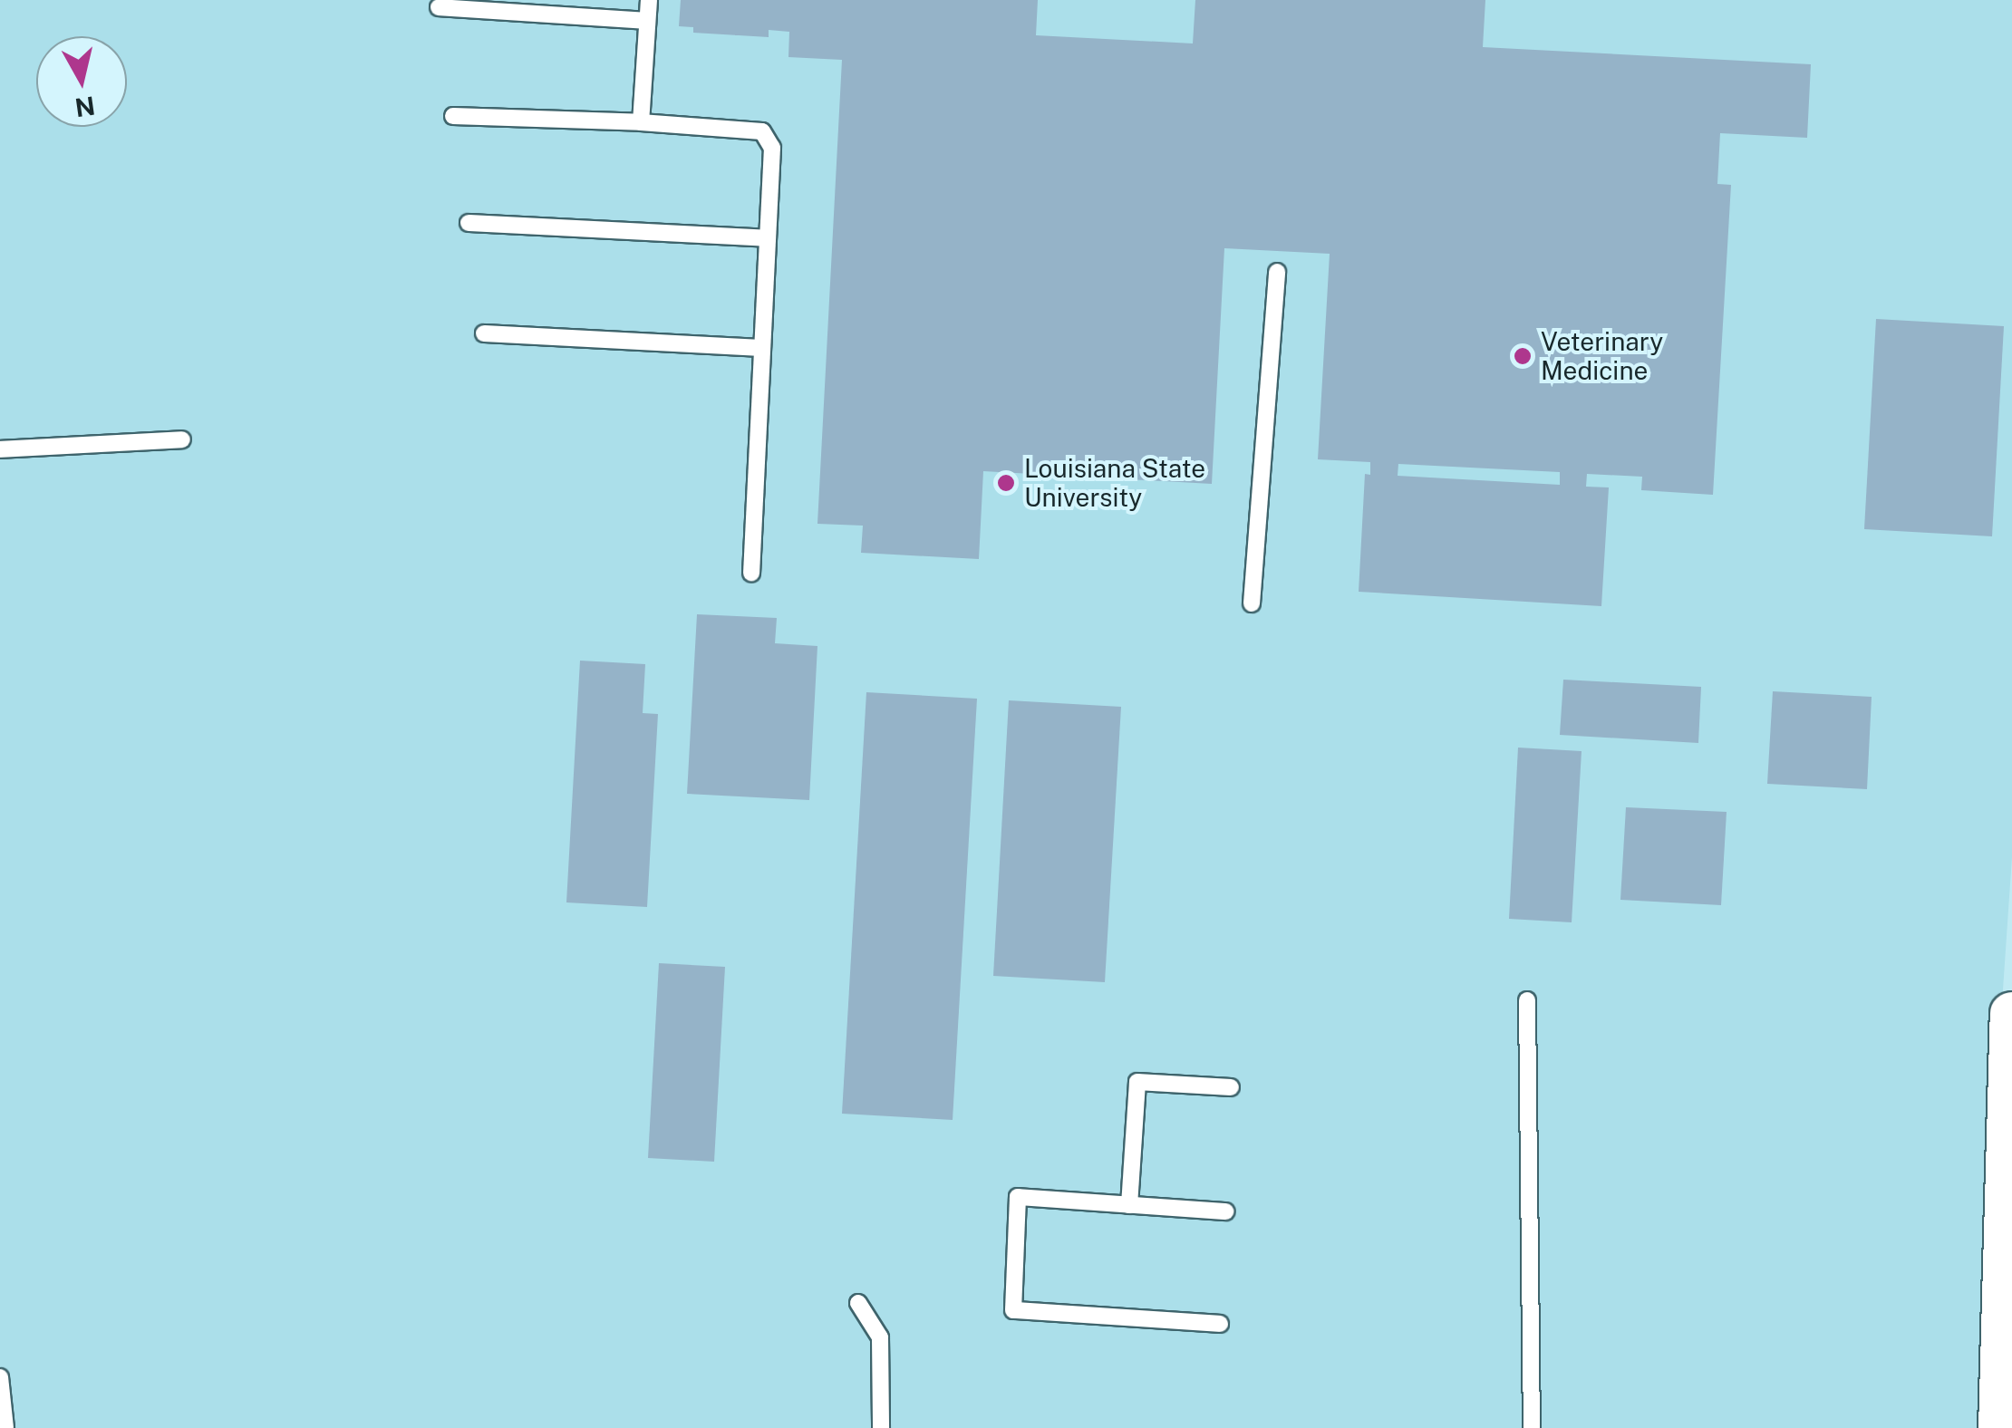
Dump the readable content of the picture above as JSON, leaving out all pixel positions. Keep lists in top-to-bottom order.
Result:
{
  "places": ["Veterinary Medicine", "Louisiana State University"],
  "north": "bottom"
}
